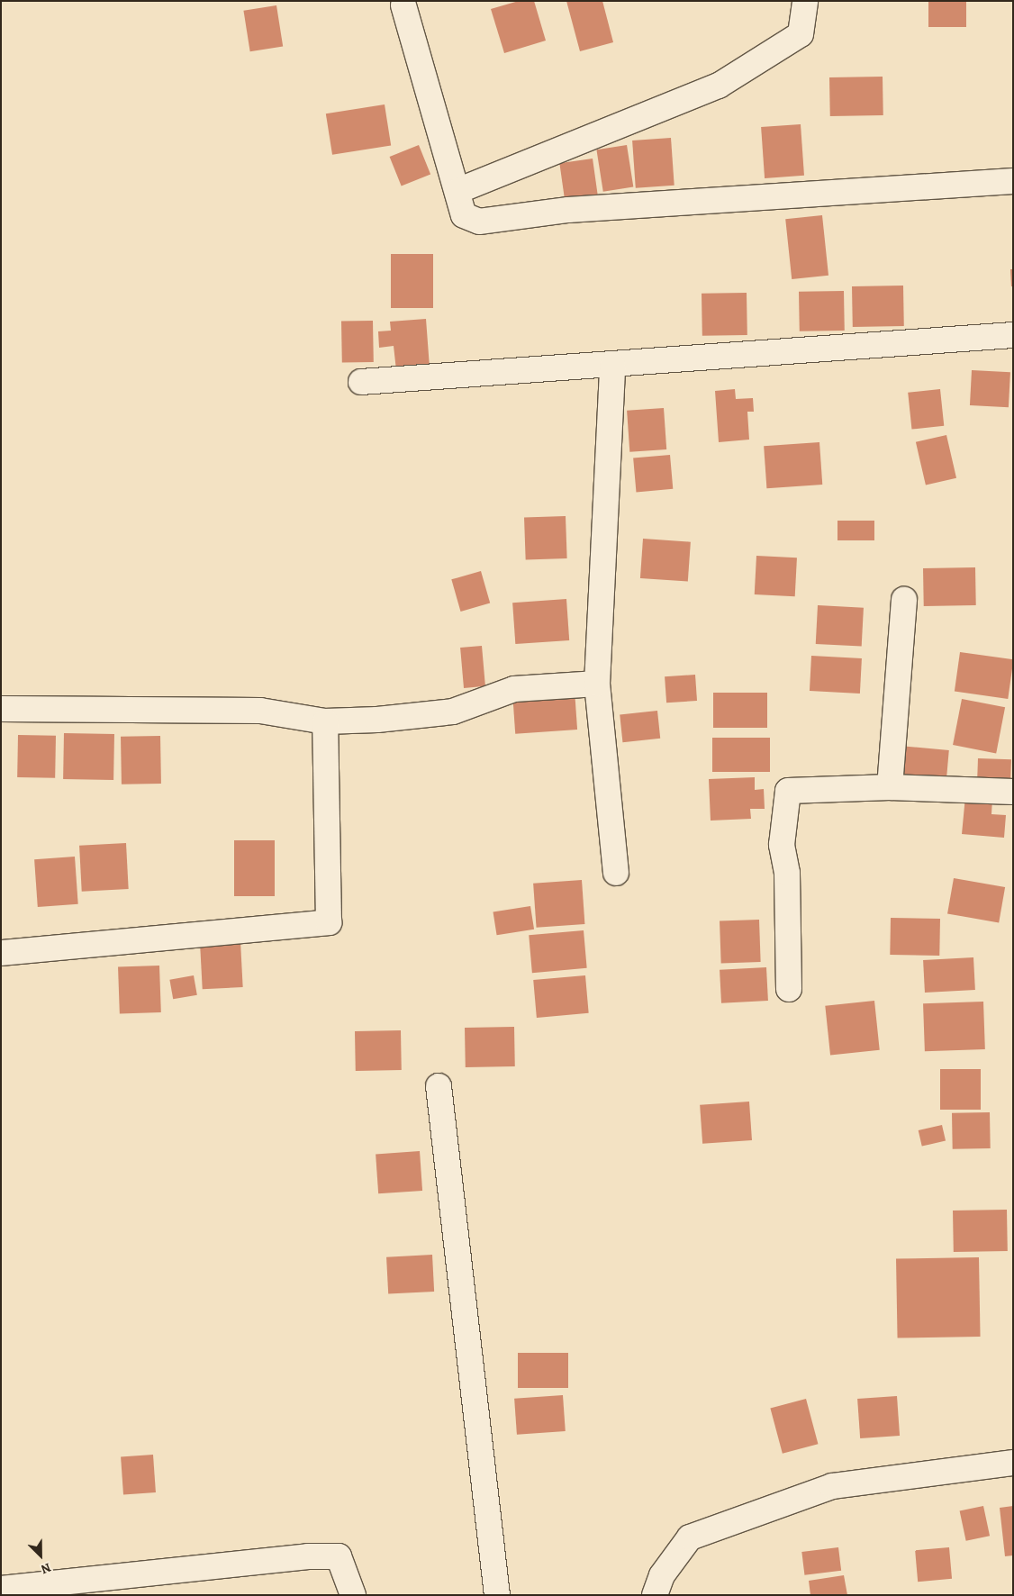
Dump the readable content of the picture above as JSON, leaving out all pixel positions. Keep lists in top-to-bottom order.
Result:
{
  "north": "bottom right"
}
